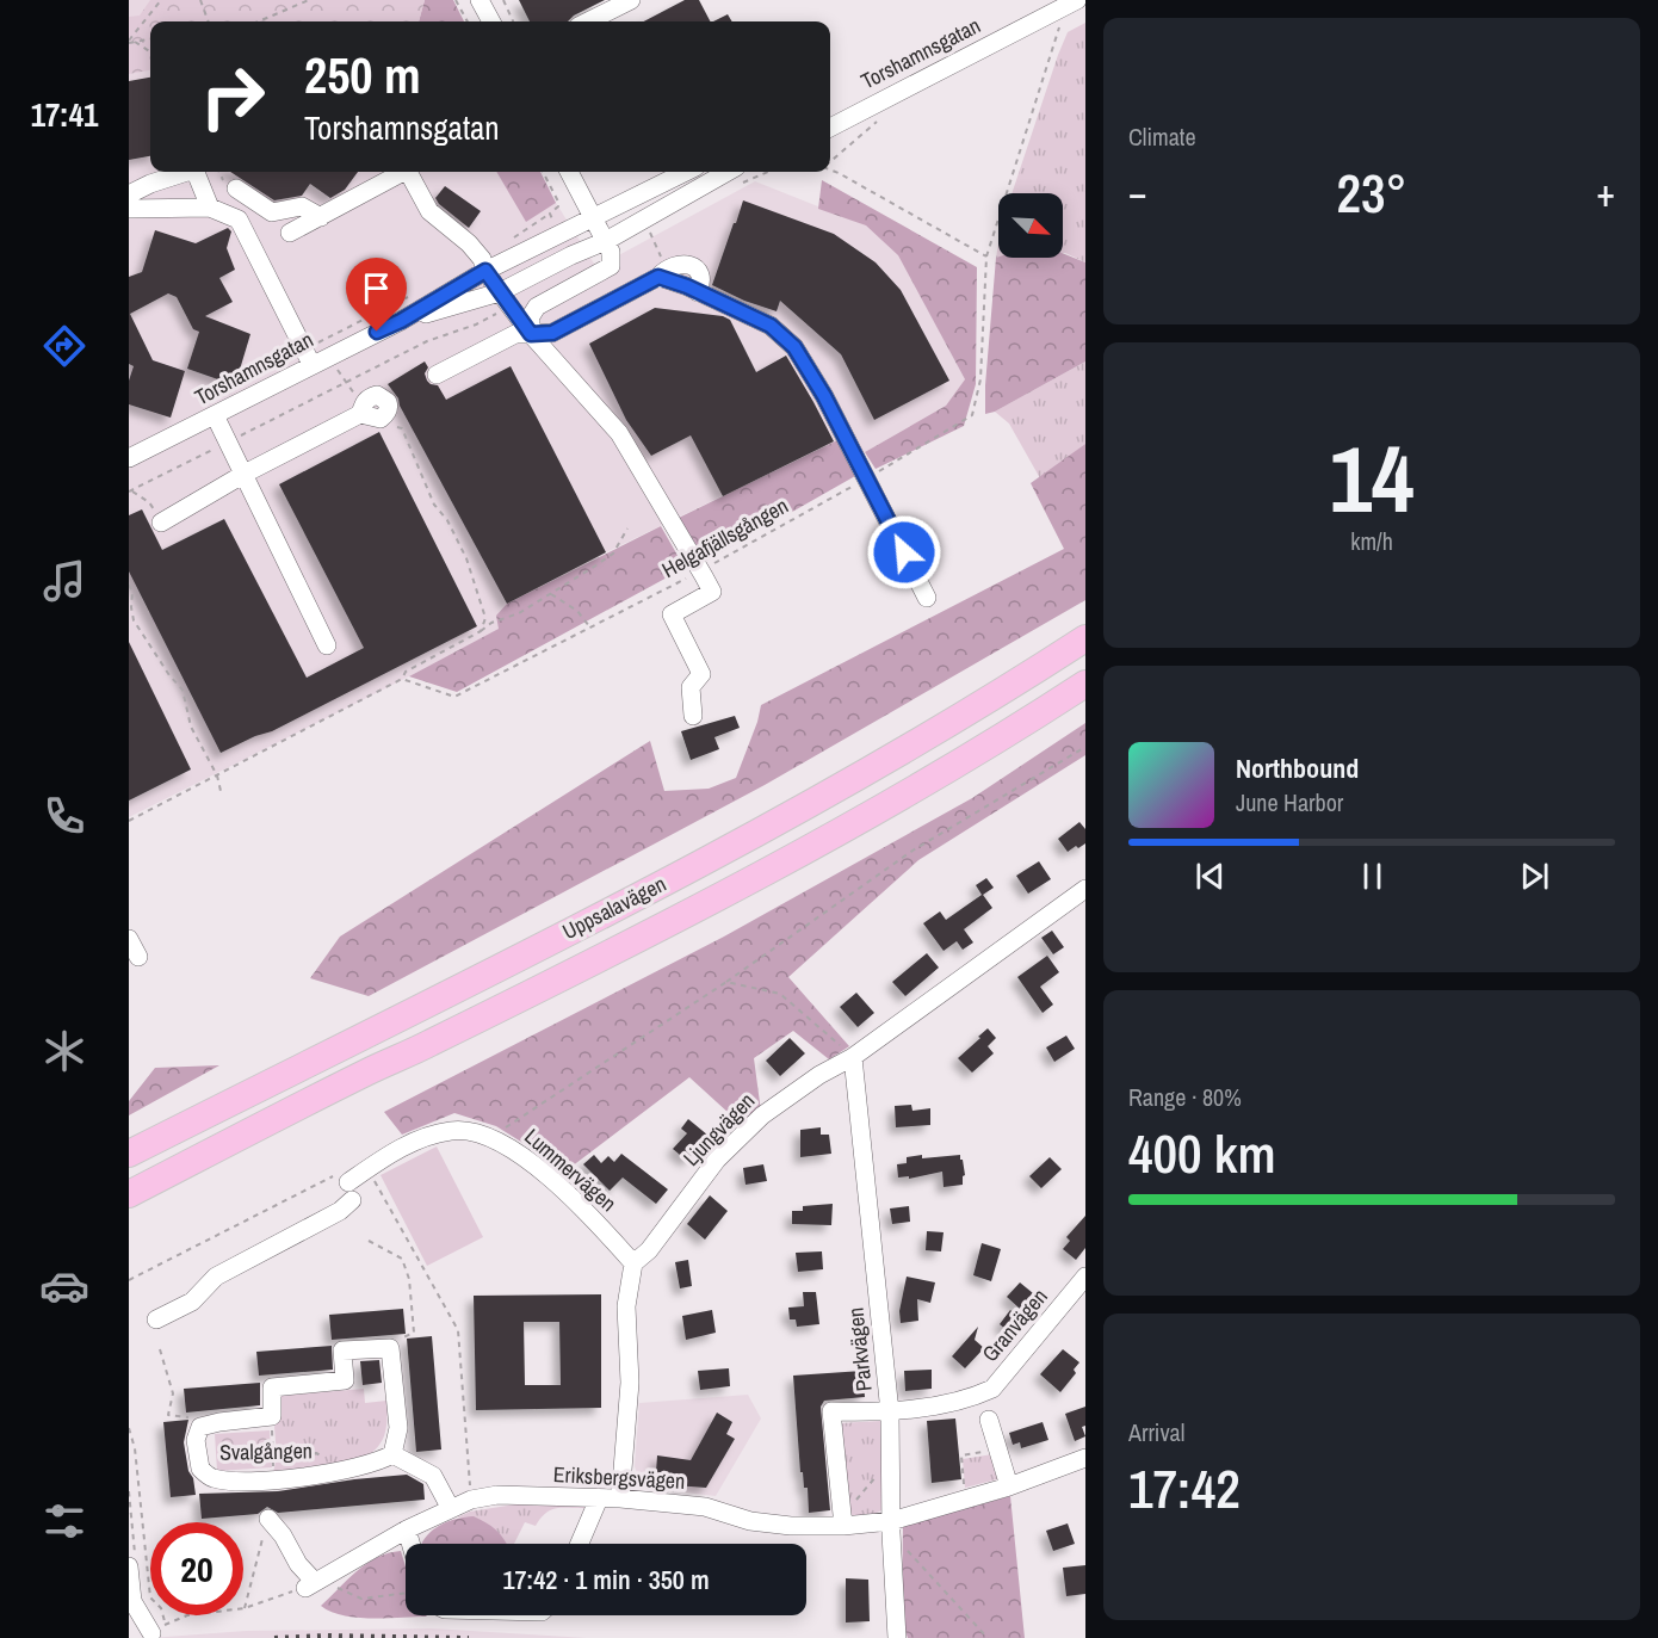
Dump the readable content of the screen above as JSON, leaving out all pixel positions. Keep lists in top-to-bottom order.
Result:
{
  "streets": {
    "highway": ["Uppsalavägen"],
    "street": [
      "Torshamnsgatan",
      "Ljungvägen",
      "Lummervägen",
      "Granvägen",
      "Parkvägen",
      "Svalgången",
      "Eriksbergsvägen"
    ],
    "path": ["Helgafjällsgången"]
  },
  "crossings": [
    ["Ljungvägen", "Lummervägen"],
    ["Ljungvägen", "Parkvägen"],
    ["Granvägen", "Parkvägen"],
    ["Granvägen", "Eriksbergsvägen"],
    ["Parkvägen", "Eriksbergsvägen"]
  ],
  "north": "bottom right",
  "page": {
    "tabs": "17:41",
    "tile": [
      "Climate",
      ["14", "km/h"],
      ["Range · 80%", "400 km"],
      ["Arrival", "17:42"]
    ],
    "turn": ["250 m", "Torshamnsgatan"],
    "heat": ["−", "23°", "+"],
    "song": ["Northbound", "June Harbor"],
    "limit": "20",
    "trip": "17:42 · 1 min · 350 m"
  }
}
